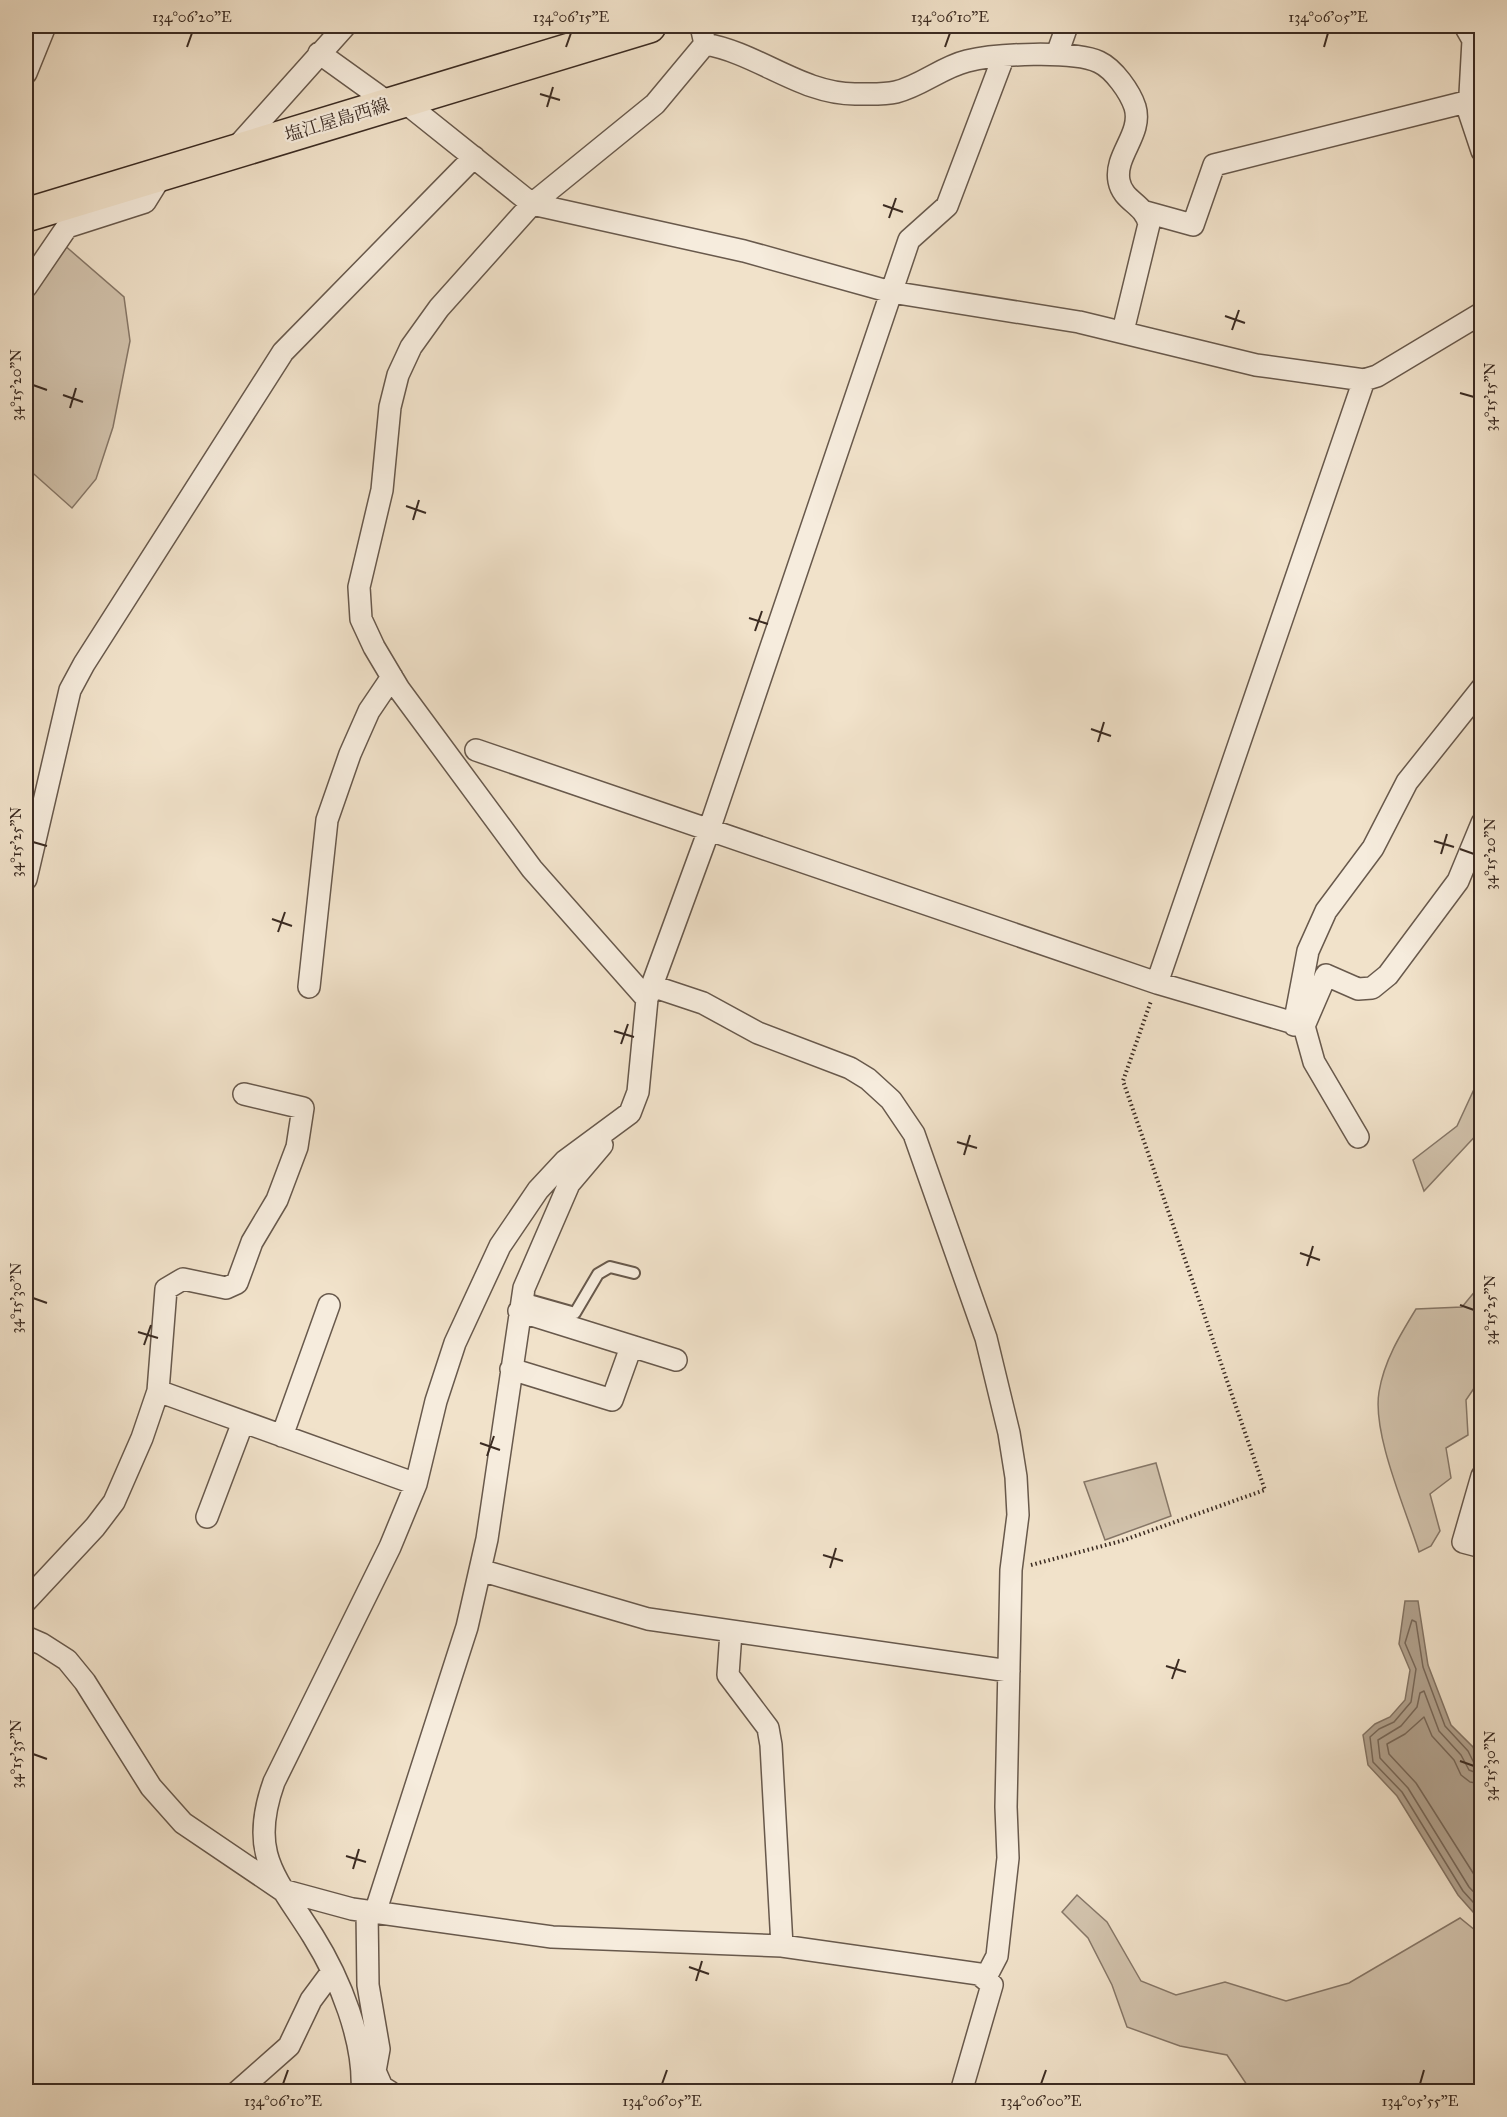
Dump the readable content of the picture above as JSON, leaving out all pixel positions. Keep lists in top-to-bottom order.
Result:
{
  "streets": {
    "main road": ["塩江屋島西線"]
  },
  "coordinates": [
    "134°06'20\"E",
    "134°06'15\"E",
    "134°06'10\"E",
    "134°06'05\"E",
    "34°15'20\"N",
    "34°15'15\"N",
    "34°15'25\"N",
    "34°15'30\"N",
    "34°15'35\"N",
    "134°06'00\"E",
    "134°05'55\"E"
  ]
}
